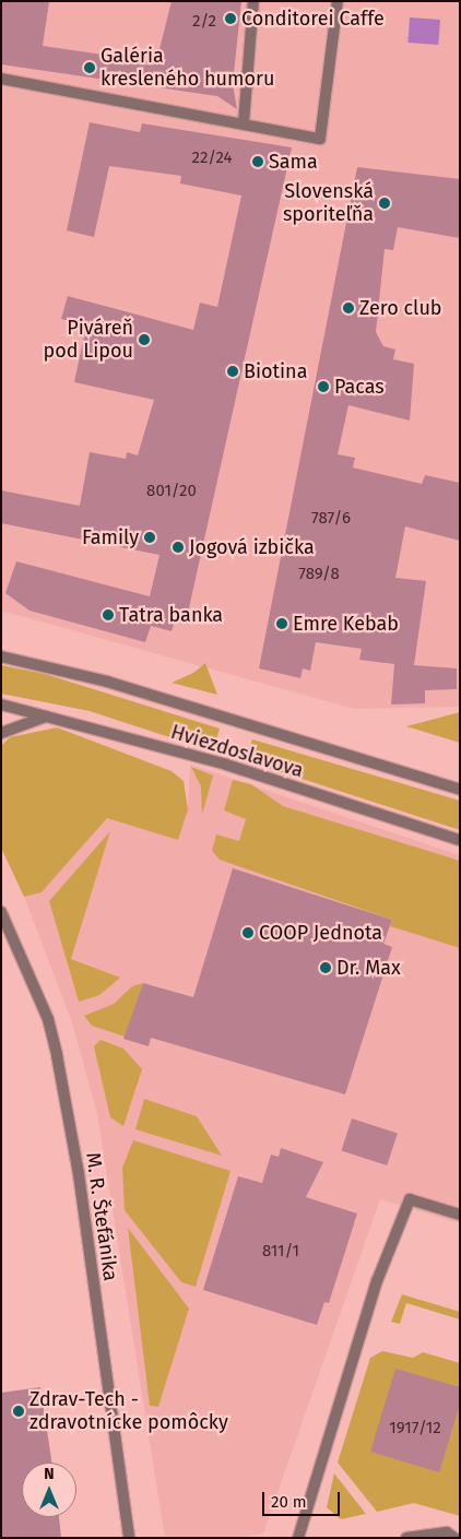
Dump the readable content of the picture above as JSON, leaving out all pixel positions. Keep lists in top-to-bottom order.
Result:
{
  "streets": {
    "street": ["Hviezdoslavova", "M. R. Štefánika"]
  },
  "places": [
    "Conditorei Caffe",
    "Galéria kresleného humoru",
    "Sama",
    "Slovenská sporiteľňa",
    "Zero club",
    "Piváreň pod Lipou",
    "Biotina",
    "Pacas",
    "Family",
    "Jogová izbička",
    "Tatra banka",
    "Emre Kebab",
    "COOP Jednota",
    "Dr. Max",
    "Zdrav-Tech - zdravotnícke pomôcky"
  ],
  "house_numbers": [
    "2/2",
    "22/24",
    "801/20",
    "787/6",
    "789/8",
    "811/1",
    "1917/12"
  ],
  "scale_bar": "20 m",
  "north": "top"
}
